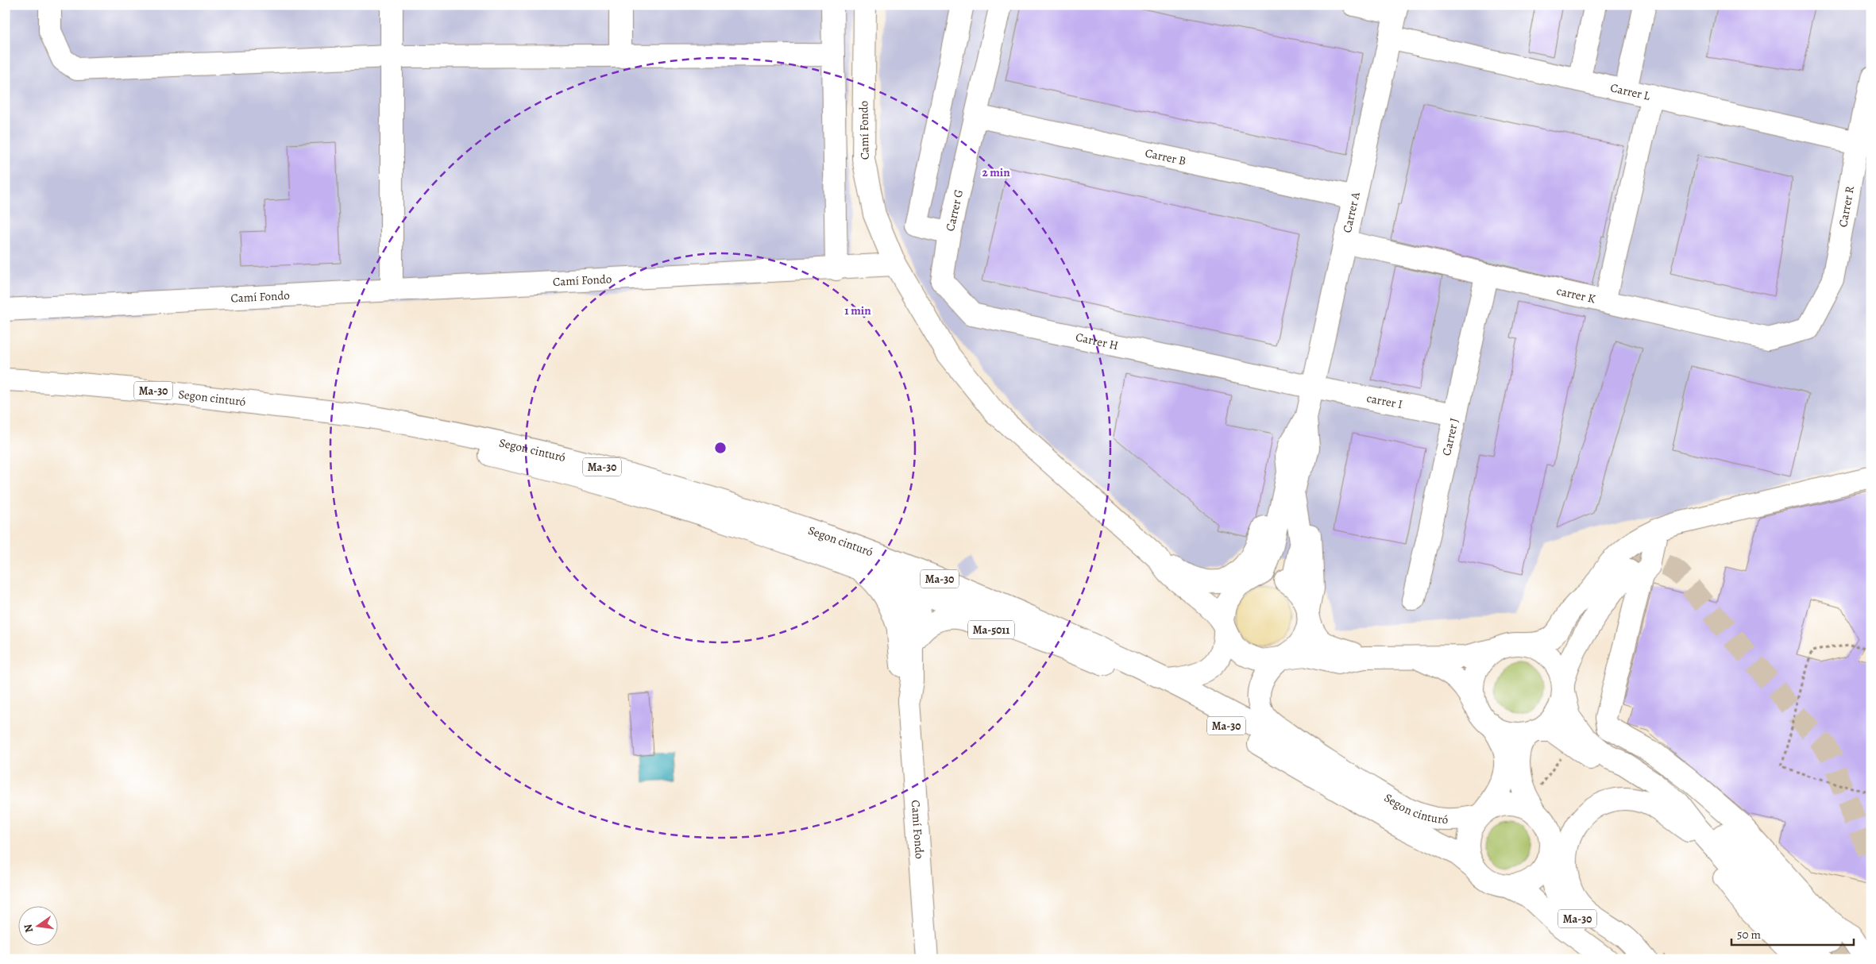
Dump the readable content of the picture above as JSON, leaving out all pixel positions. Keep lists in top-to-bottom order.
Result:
{
  "streets": {
    "main road": [
      "Carrer L",
      "Camí Fondo",
      "Carrer B",
      "Carrer R",
      "Carrer G",
      "Carrer A",
      "carrer K",
      "Carrer H",
      "Ma-30",
      "Segon cinturó",
      "carrer I",
      "Carrer J",
      "Ma-5011"
    ]
  },
  "crossings": [
    ["Carrer L", "Carrer R"],
    ["Carrer L", "Carrer A"],
    ["Camí Fondo", "Ma-5011"],
    ["Carrer B", "Carrer G"],
    ["Carrer B", "Carrer A"],
    ["Carrer R", "carrer K"],
    ["Carrer G", "Carrer H"],
    ["Carrer A", "carrer K"],
    ["Carrer A", "Carrer H"],
    ["Carrer A", "carrer I"],
    ["carrer K", "Carrer J"],
    ["Carrer H", "carrer I"],
    ["Ma-30", "Segon cinturó"],
    ["Ma-30", "Ma-5011"],
    ["Segon cinturó", "Ma-5011"],
    ["carrer I", "Carrer J"]
  ],
  "scale_bar": "50 m",
  "north": "left",
  "rings": ["2 min", "1 min"]
}
